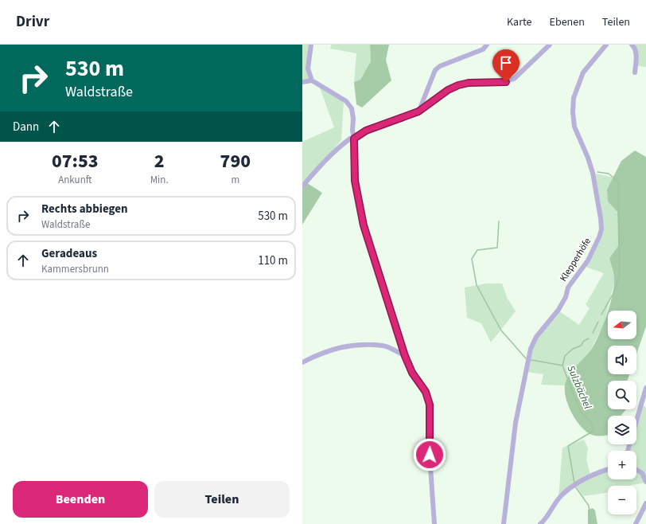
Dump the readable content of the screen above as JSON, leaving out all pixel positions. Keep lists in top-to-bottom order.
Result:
{
  "streets": {
    "street": ["Klepperhöfe"]
  },
  "water": ["Sulzbächel"],
  "north": "left",
  "page": {
    "header": "Drivr",
    "nav": ["Karte", "Ebenen", "Teilen"],
    "turn": ["530 m", "Waldstraße"],
    "then": "Dann",
    "eta": [
      "07:53",
      "Ankunft",
      "2",
      "Min.",
      "790",
      "m"
    ],
    "list": [
      {
        "name": "Rechts abbiegen",
        "note": "Waldstraße",
        "value": "530 m"
      },
      {
        "name": "Geradeaus",
        "note": "Kammersbrunn",
        "value": "110 m"
      }
    ],
    "map_buttons": ["+", "−"],
    "buttons": ["Beenden", "Teilen"]
  }
}
